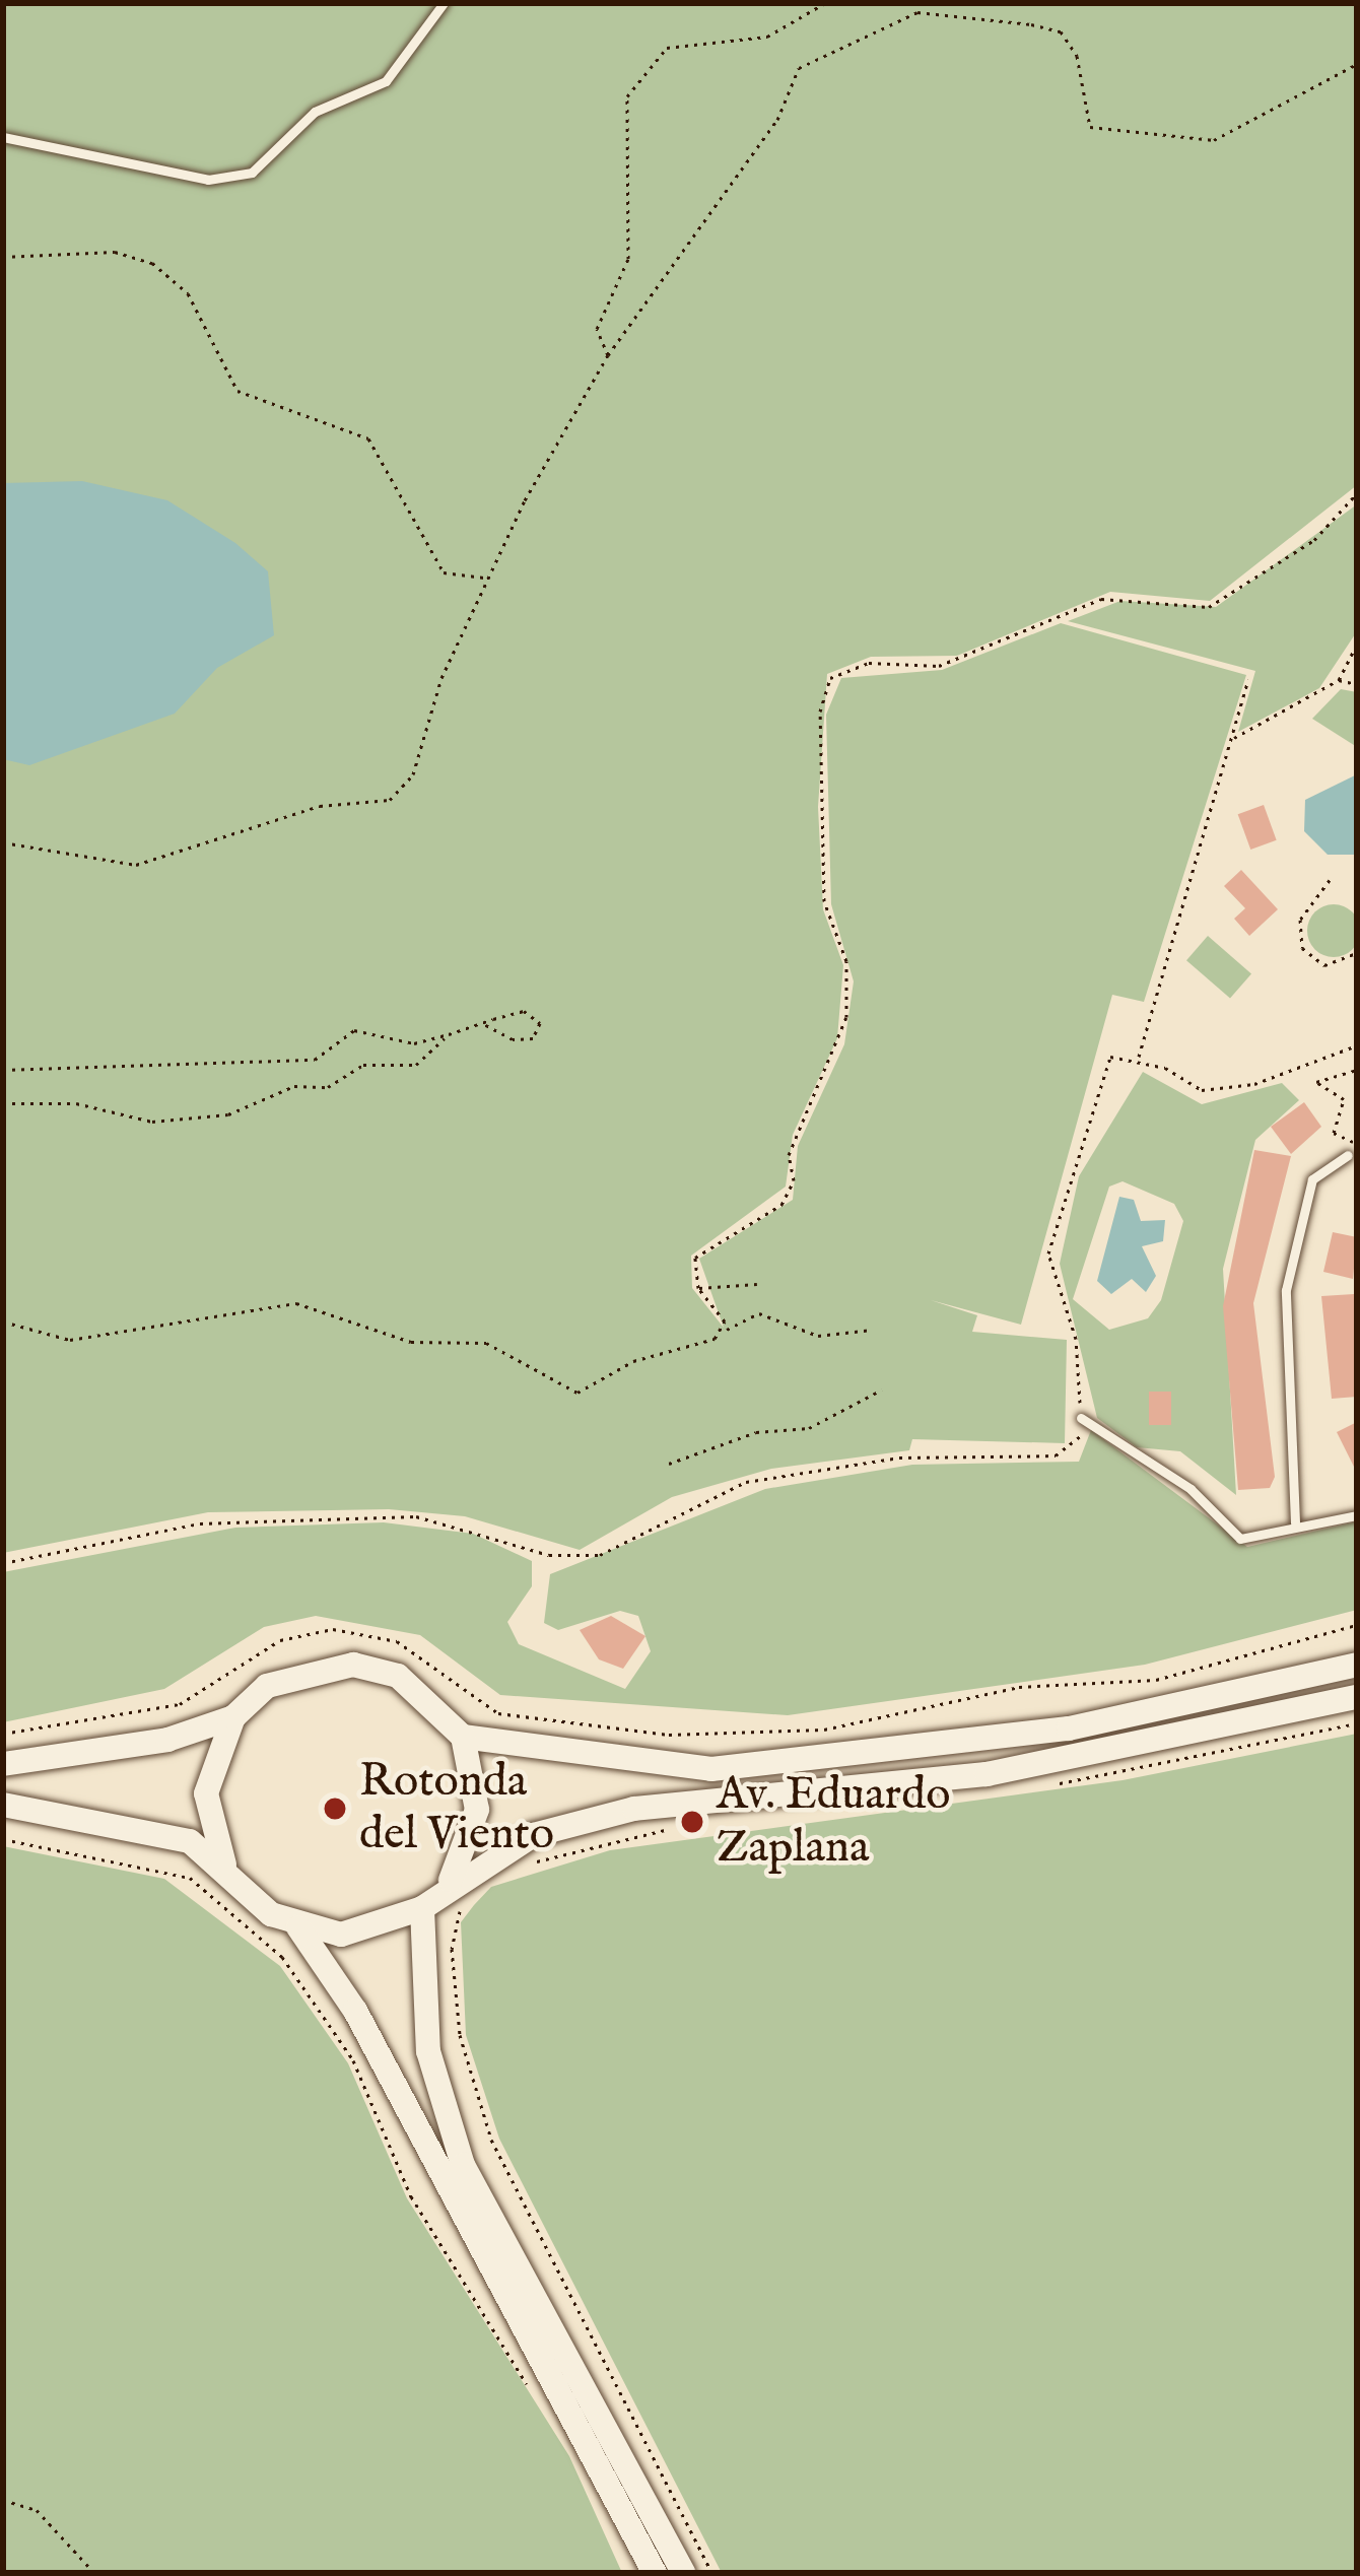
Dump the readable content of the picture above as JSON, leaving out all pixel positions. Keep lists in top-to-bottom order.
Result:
{
  "places": ["Rotonda del Viento", "Av. Eduardo Zaplana"]
}
